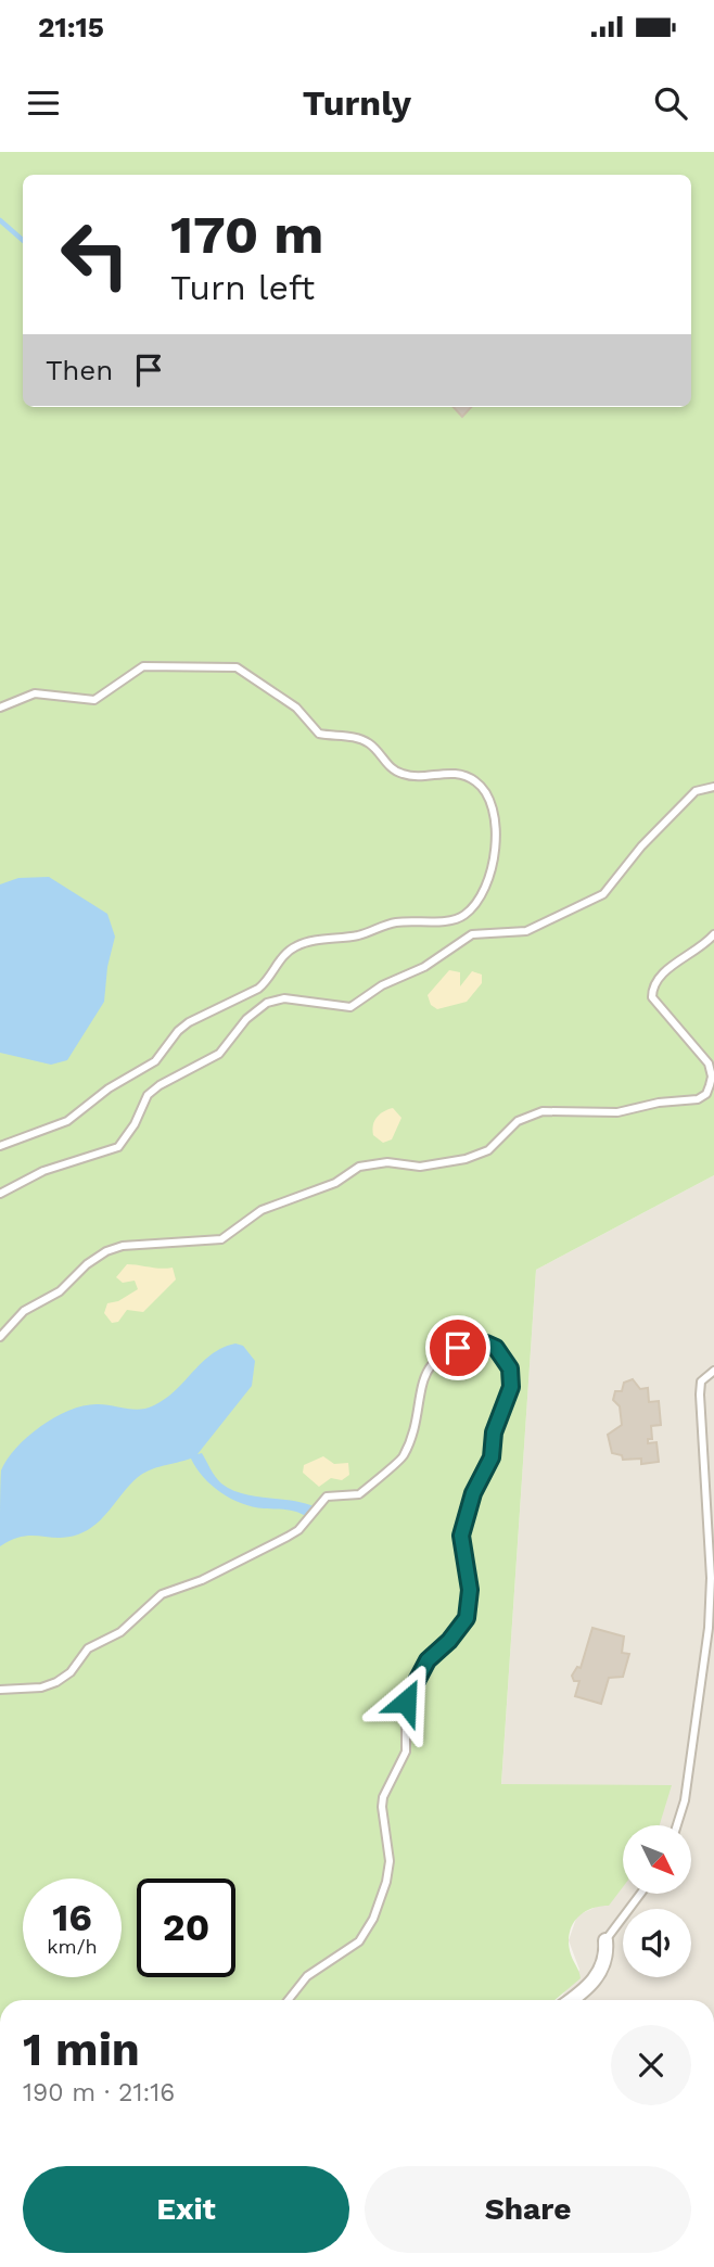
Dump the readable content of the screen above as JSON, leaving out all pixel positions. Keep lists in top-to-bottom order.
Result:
{
  "north": "bottom right",
  "page": {
    "status": "21:15",
    "header": "Turnly",
    "turn": ["170 m", "Turn left"],
    "then": "Then",
    "speed": "16 km/h",
    "limit": "20",
    "heading": ["1 min", "190 m · 21:16"],
    "buttons": ["Exit", "Share"]
  }
}
